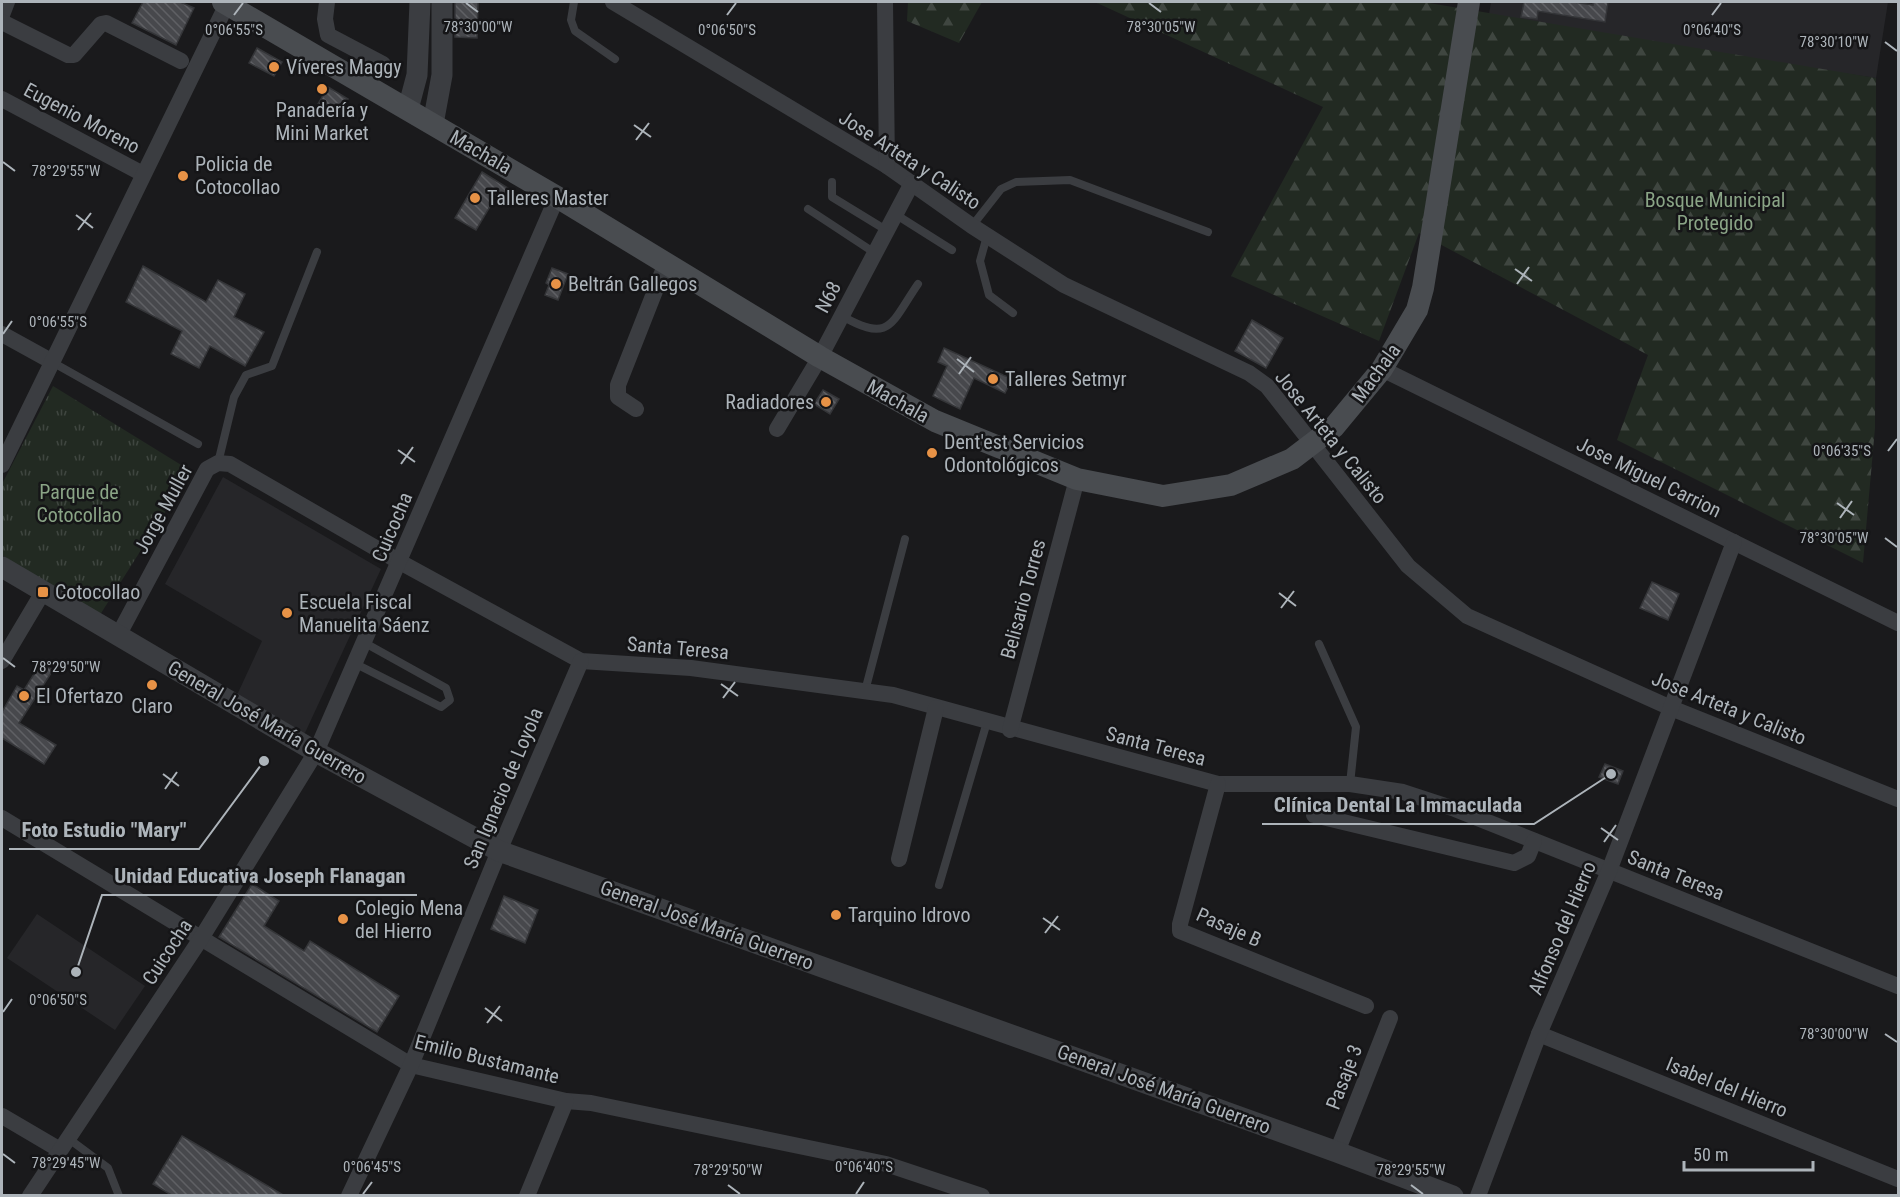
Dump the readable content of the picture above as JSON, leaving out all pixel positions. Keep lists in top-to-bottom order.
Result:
{
  "streets": {
    "main road": ["Machala"],
    "street": [
      "Eugenio Moreno",
      "Jose Arteta y Calisto",
      "N68",
      "Jose Miguel Carrion",
      "Jorge Muller",
      "Cuicocha",
      "Belisario Torres",
      "Santa Teresa",
      "General José María Guerrero",
      "San Ignacio de Loyola",
      "Pasaje B",
      "Alfonso del Hierro",
      "Emilio Bustamante",
      "Pasaje 3",
      "Isabel del Hierro"
    ]
  },
  "crossings": [
    ["Machala", "Jose Arteta y Calisto"],
    ["Machala", "N68"],
    ["Machala", "Jose Miguel Carrion"],
    ["Machala", "Cuicocha"],
    ["Machala", "Belisario Torres"],
    ["Jose Arteta y Calisto", "N68"],
    ["Jose Arteta y Calisto", "Alfonso del Hierro"],
    ["Jose Miguel Carrion", "Alfonso del Hierro"],
    ["Jorge Muller", "Cuicocha"],
    ["Jorge Muller", "Santa Teresa"],
    ["Jorge Muller", "General José María Guerrero"],
    ["Cuicocha", "Santa Teresa"],
    ["Cuicocha", "General José María Guerrero"],
    ["Cuicocha", "Emilio Bustamante"],
    ["Belisario Torres", "Santa Teresa"],
    ["Santa Teresa", "San Ignacio de Loyola"],
    ["Santa Teresa", "Pasaje B"],
    ["Santa Teresa", "Alfonso del Hierro"],
    ["General José María Guerrero", "San Ignacio de Loyola"],
    ["General José María Guerrero", "Pasaje 3"],
    ["San Ignacio de Loyola", "Emilio Bustamante"],
    ["Alfonso del Hierro", "Isabel del Hierro"]
  ],
  "parks": ["Bosque Municipal Protegido", "Parque de Cotocollao"],
  "places": {
    "other": [
      "Víveres Maggy",
      "Panadería y Mini Market",
      "Policia de Cotocollao",
      "Talleres Master",
      "Beltrán Gallegos",
      "Talleres Setmyr",
      "Radiadores",
      "Dent'est Servicios Odontológicos",
      "Escuela Fiscal Manuelita Sáenz",
      "Claro",
      "El Ofertazo",
      "Foto Estudio \"Mary\"",
      "Clínica Dental La Immaculada",
      "Tarquino Idrovo",
      "Colegio Mena del Hierro",
      "Unidad Educativa Joseph Flanagan"
    ],
    "transit": ["Cotocollao"]
  },
  "scale_bar": "50 m",
  "coordinates": [
    "78°30'00\"W",
    "78°30'05\"W",
    "0°06'55\"S",
    "0°06'50\"S",
    "0°06'40\"S",
    "78°30'10\"W",
    "78°29'55\"W",
    "0°06'35\"S",
    "78°29'50\"W",
    "78°29'45\"W",
    "0°06'45\"S"
  ]
}
